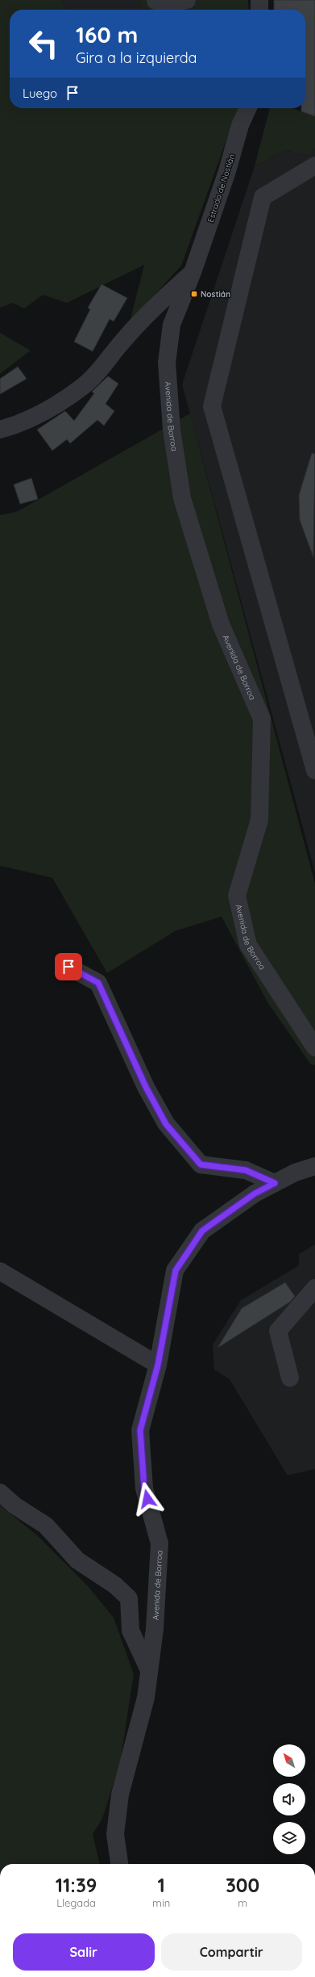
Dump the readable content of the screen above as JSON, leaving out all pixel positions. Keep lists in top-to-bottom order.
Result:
{
  "streets": {
    "street": ["Estrada de Nostián", "Avenida de Borroa"]
  },
  "crossings": [
    ["Estrada de Nostián", "Avenida de Borroa"]
  ],
  "places": {
    "transit": ["Nostián"]
  },
  "north": "top left",
  "page": {
    "turn": ["160 m", "Gira a la izquierda"],
    "then": "Luego",
    "eta": [
      "11:39",
      "Llegada",
      "1",
      "min",
      "300",
      "m"
    ],
    "buttons": ["Salir", "Compartir"]
  }
}
